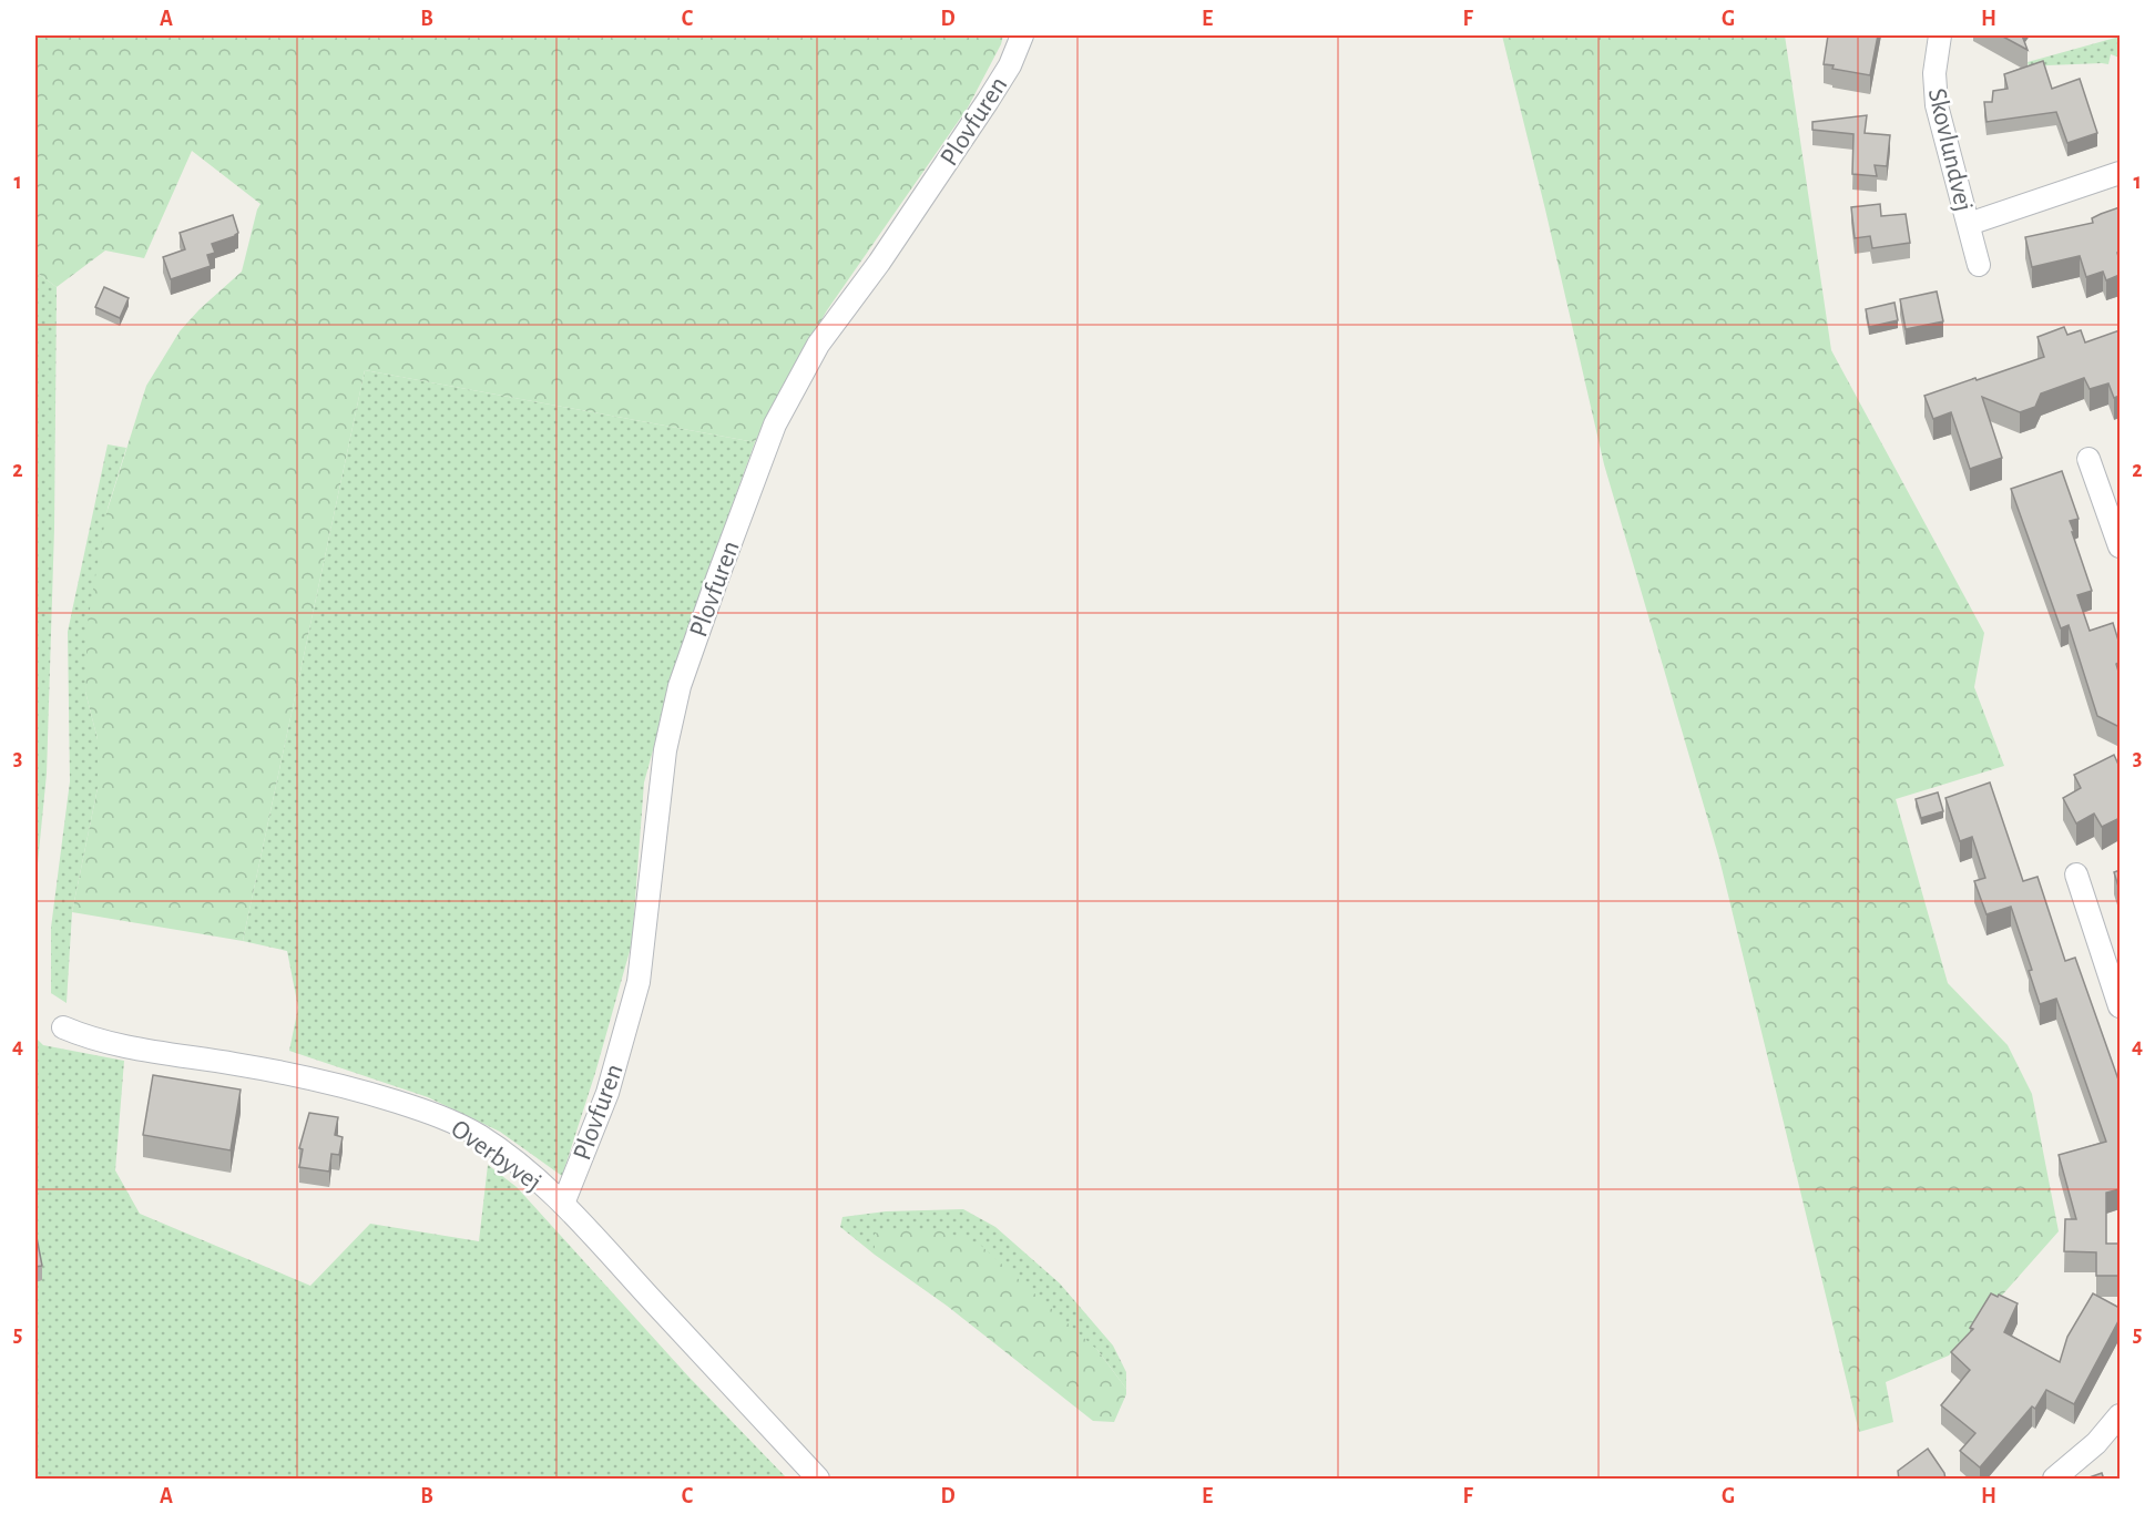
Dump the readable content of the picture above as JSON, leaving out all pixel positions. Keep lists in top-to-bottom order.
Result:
{
  "streets": {
    "street": ["Plovfuren", "Skovlundvej", "Overbyvej"]
  },
  "crossings": [
    ["Plovfuren", "Overbyvej"]
  ],
  "grid": {
    "columns": [
      "A",
      "B",
      "C",
      "D",
      "E",
      "F",
      "G",
      "H"
    ],
    "rows": [
      "1",
      "2",
      "3",
      "4",
      "5"
    ]
  }
}
